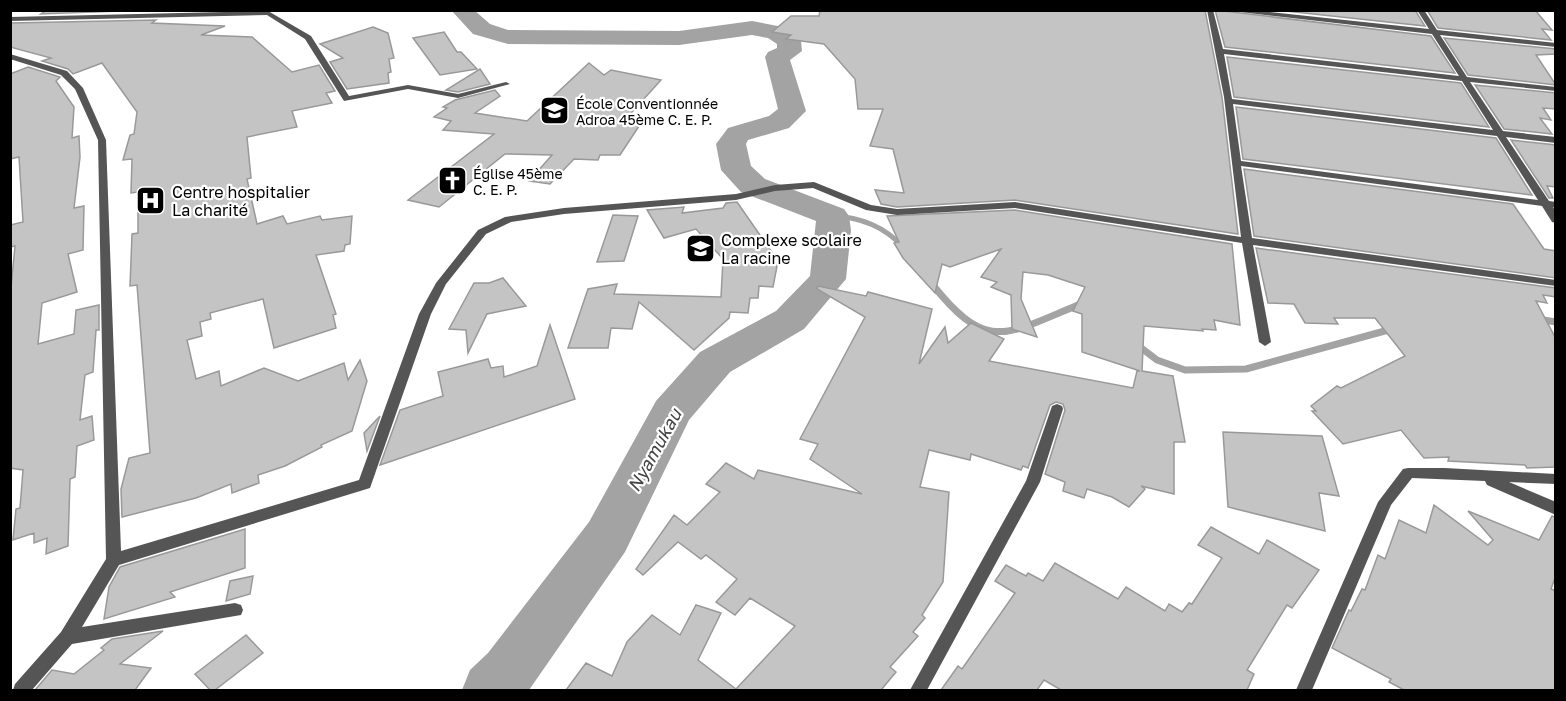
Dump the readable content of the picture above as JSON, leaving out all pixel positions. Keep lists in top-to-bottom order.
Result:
{
  "water": ["Nyamukau"],
  "places": {
    "school or university": ["École Conventionnée Adroa 45ème C. E. P.", "Complexe scolaire La racine"],
    "church": ["Église 45ème C. E. P."],
    "hospital": ["Centre hospitalier La charité"]
  }
}
